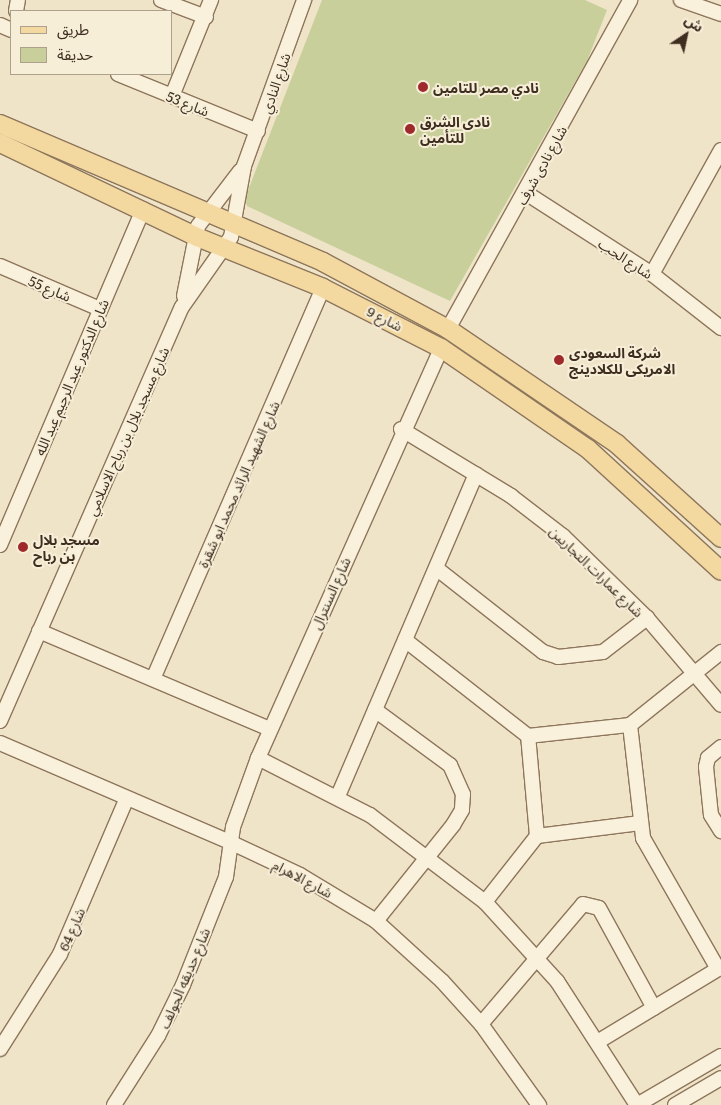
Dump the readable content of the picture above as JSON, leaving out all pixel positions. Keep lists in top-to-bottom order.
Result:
{
  "streets": {
    "main road": ["شارع 9"],
    "street": [
      "شارع النادي",
      "شارع 53",
      "شارع نادى شرف",
      "شارع الحب",
      "شارع 55",
      "شارع الدكتور عبد الرحيم عبد الله",
      "شارع مسجد بلال بن رباح الاسلامي",
      "شارع الشهيد الرائد محمد ابو شقرة",
      "شارع عمارات التجاريين",
      "شارع السنترال",
      "شارع الاهرام",
      "شارع 64",
      "شارع حديقه الجولف"
    ]
  },
  "crossings": [
    ["شارع النادي", "شارع 53"],
    ["شارع النادي", "شارع 9"],
    ["شارع النادي", "شارع مسجد بلال بن رباح الاسلامي"],
    ["شارع نادى شرف", "شارع الحب"],
    ["شارع نادى شرف", "شارع 9"],
    ["شارع 55", "شارع الدكتور عبد الرحيم عبد الله"],
    ["شارع 9", "شارع الدكتور عبد الرحيم عبد الله"],
    ["شارع 9", "شارع مسجد بلال بن رباح الاسلامي"],
    ["شارع 9", "شارع الشهيد الرائد محمد ابو شقرة"],
    ["شارع 9", "شارع السنترال"],
    ["شارع عمارات التجاريين", "شارع السنترال"],
    ["شارع السنترال", "شارع الاهرام"],
    ["شارع السنترال", "شارع حديقه الجولف"],
    ["شارع الاهرام", "شارع 64"],
    ["شارع الاهرام", "شارع حديقه الجولف"]
  ],
  "places": [
    "نادي مصر للتامين",
    "نادى الشرق للتأمين",
    "شركة السعودى الامريكى للكلادينج",
    "مسجد بلال بن رباح"
  ],
  "legend": ["طريق", "حديقة"],
  "north": "top right"
}
